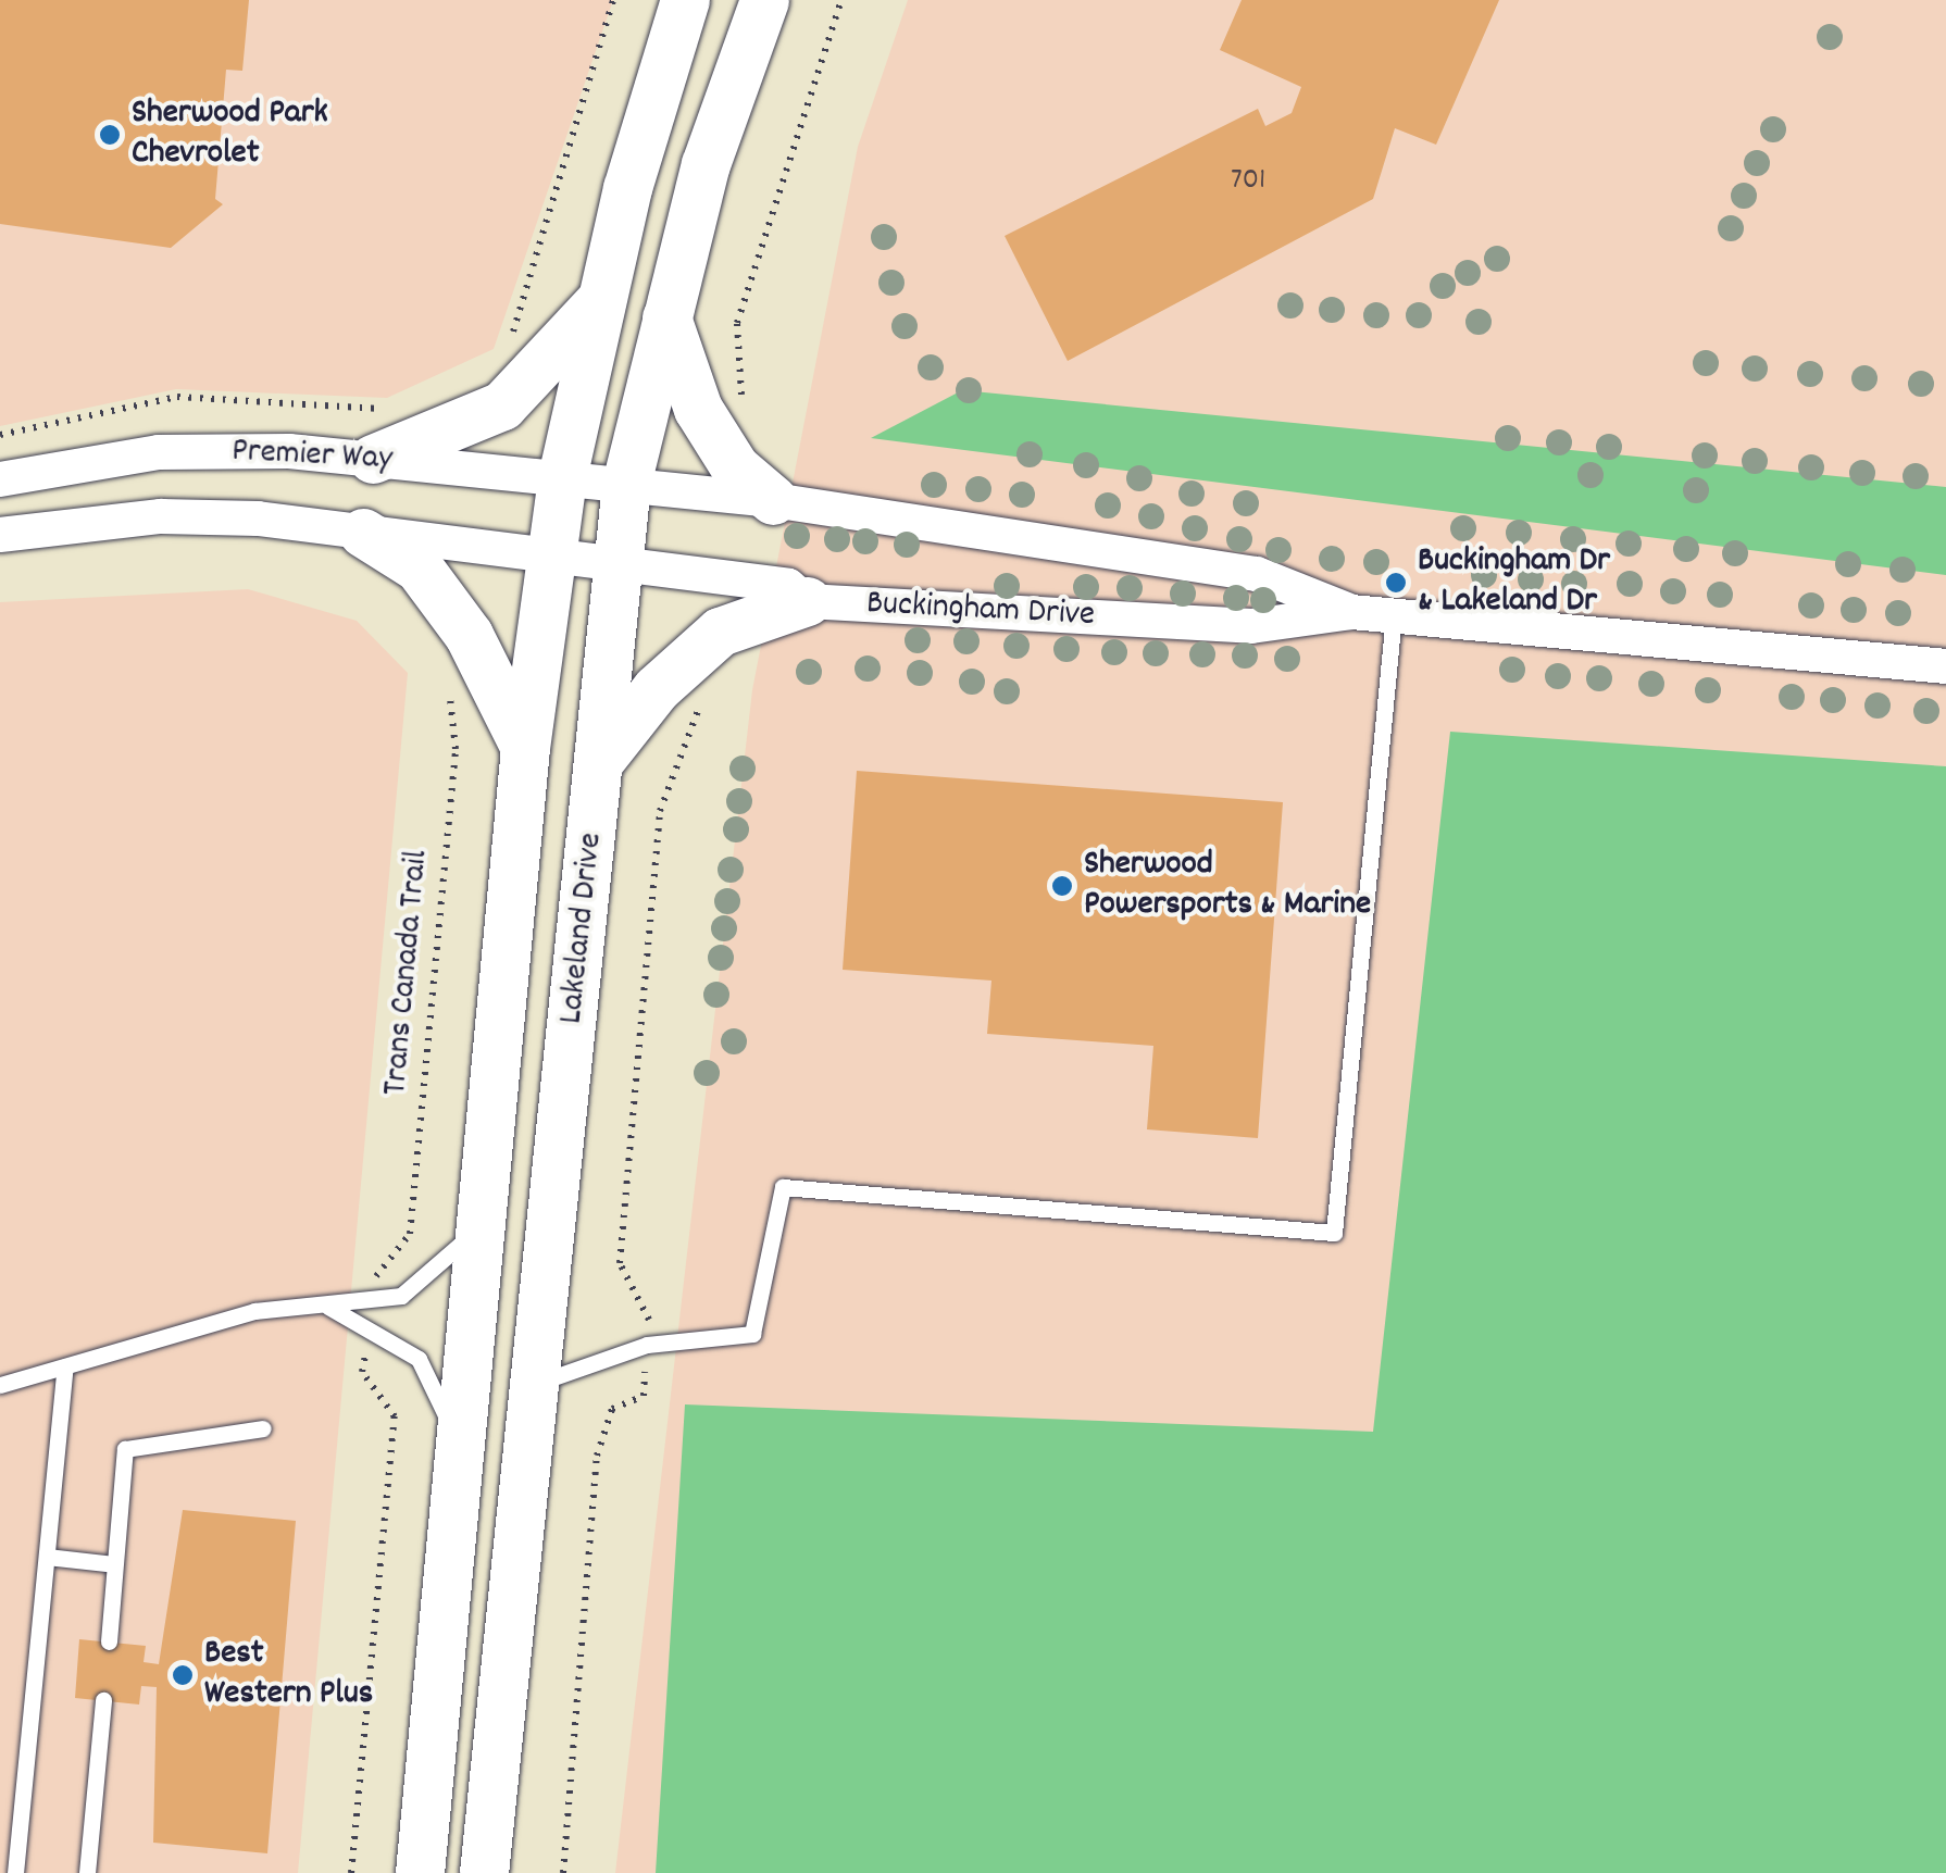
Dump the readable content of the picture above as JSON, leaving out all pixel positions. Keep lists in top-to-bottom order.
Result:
{
  "streets": {
    "main road": ["Lakeland Drive"],
    "street": ["Premier Way", "Buckingham Drive"],
    "path": ["Trans Canada Trail"]
  },
  "crossings": [
    ["Premier Way", "Buckingham Drive"],
    ["Premier Way", "Lakeland Drive"],
    ["Buckingham Drive", "Lakeland Drive"]
  ],
  "places": [
    "Sherwood Park Chevrolet",
    "Buckingham Dr & Lakeland Dr",
    "Sherwood Powersports & Marine",
    "Best Western Plus"
  ],
  "house_numbers": ["701"]
}
